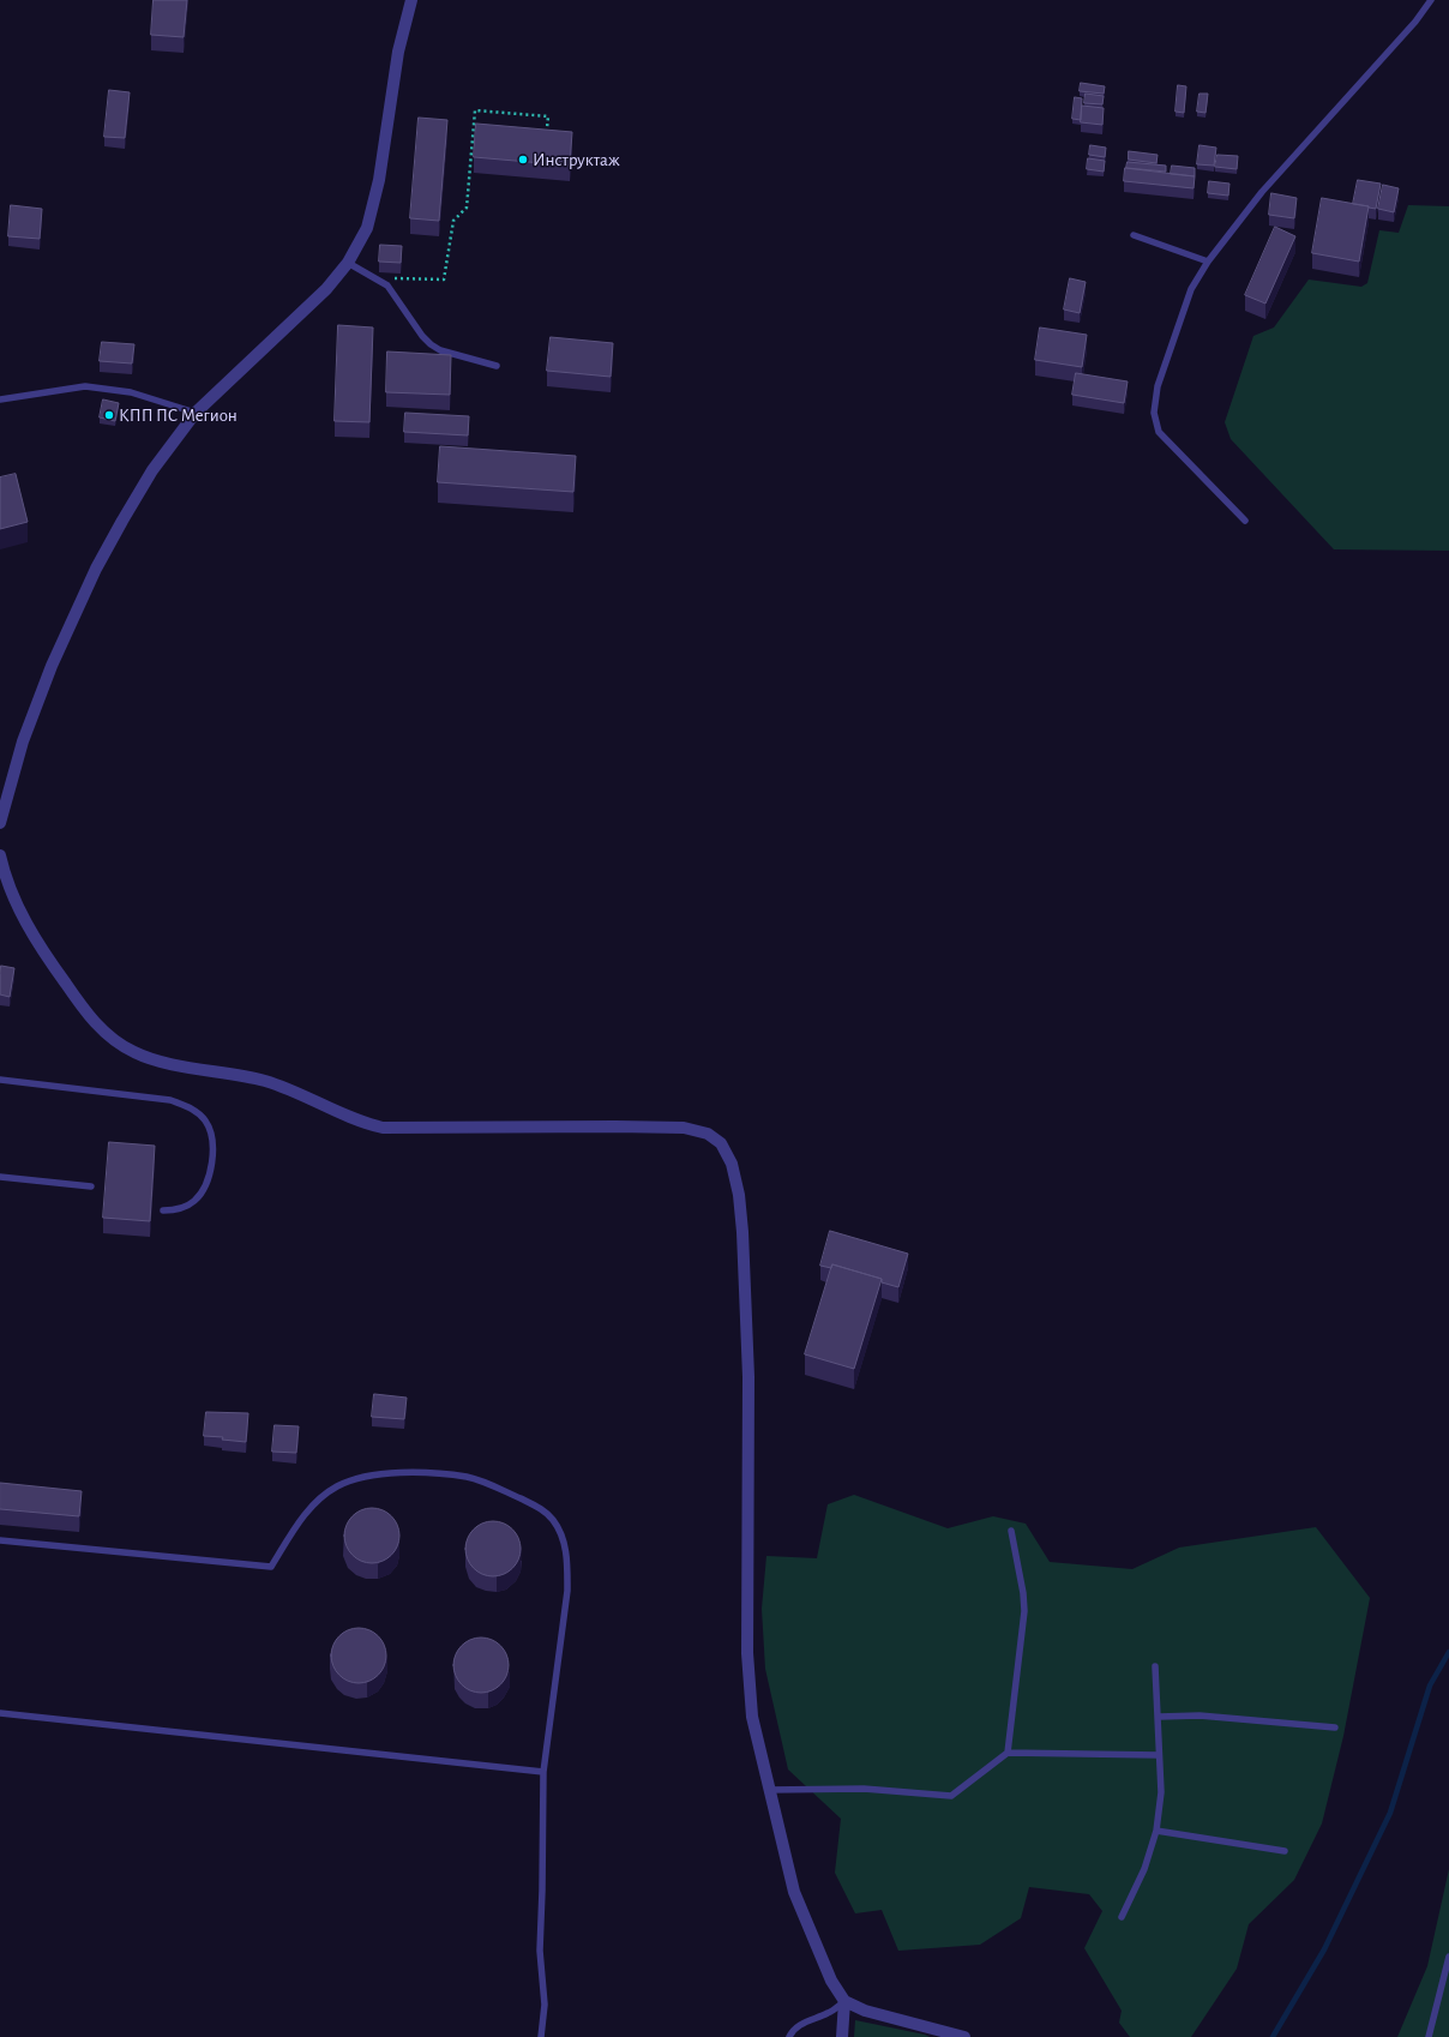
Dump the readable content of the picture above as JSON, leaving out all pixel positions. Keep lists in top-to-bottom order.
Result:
{
  "places": ["Инструктаж", "КПП ПС Мегион"]
}
